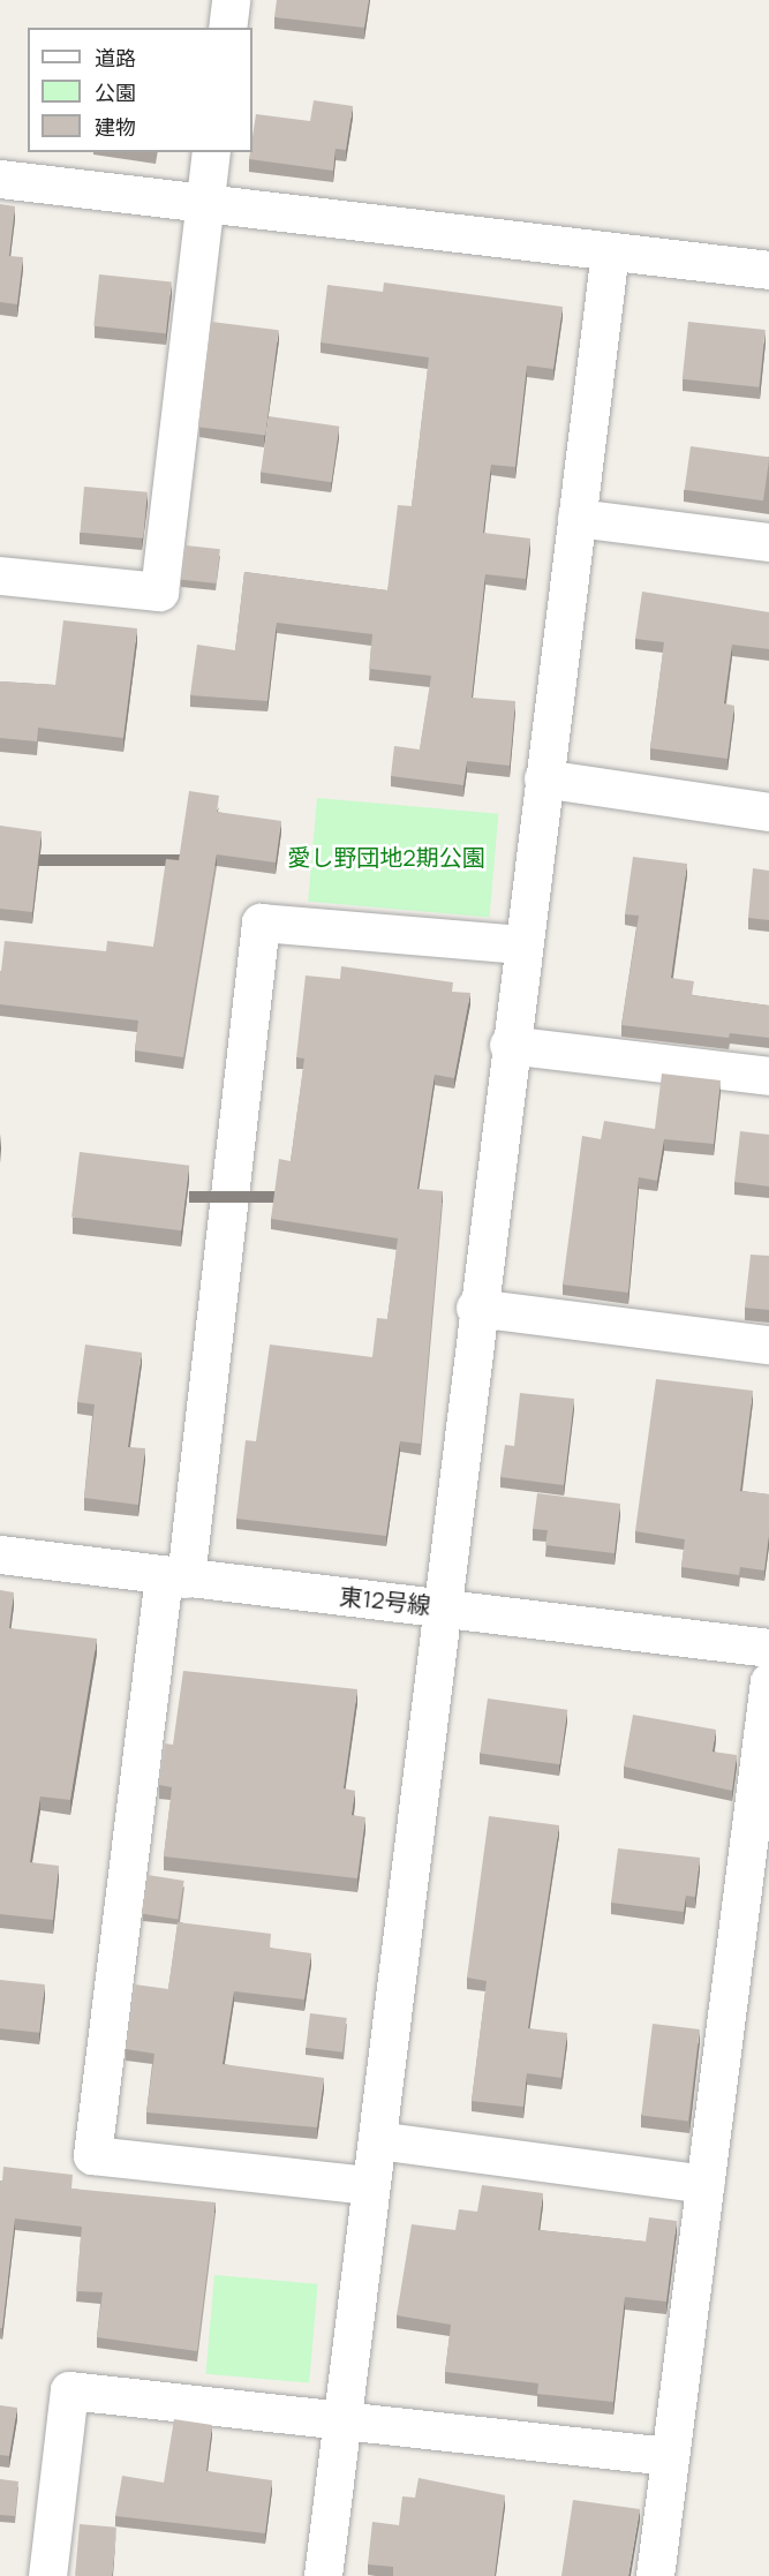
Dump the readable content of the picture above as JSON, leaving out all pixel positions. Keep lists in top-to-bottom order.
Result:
{
  "streets": {
    "street": ["東12号線"]
  },
  "parks": ["愛し野団地2期公園"],
  "legend": ["道路", "公園", "建物"]
}
